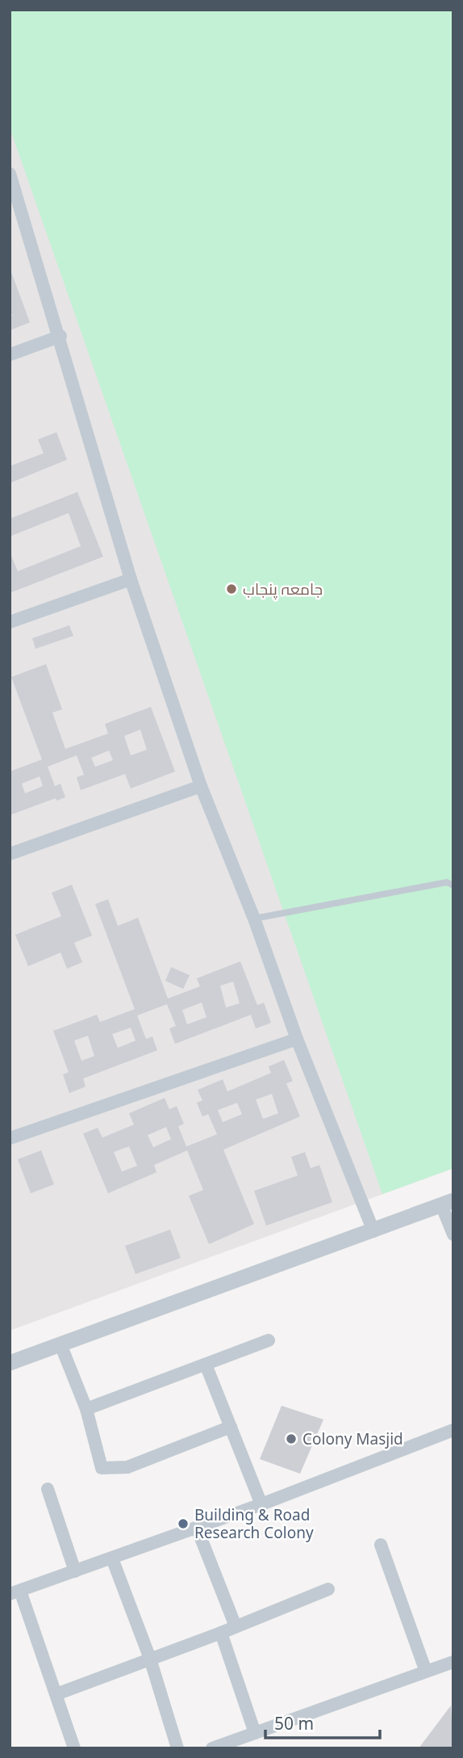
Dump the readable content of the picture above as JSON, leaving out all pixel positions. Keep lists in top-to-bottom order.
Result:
{
  "places": ["جامعہ پنجاب", "Colony Masjid", "Building & Road Research Colony"],
  "scale_bar": "50 m"
}
